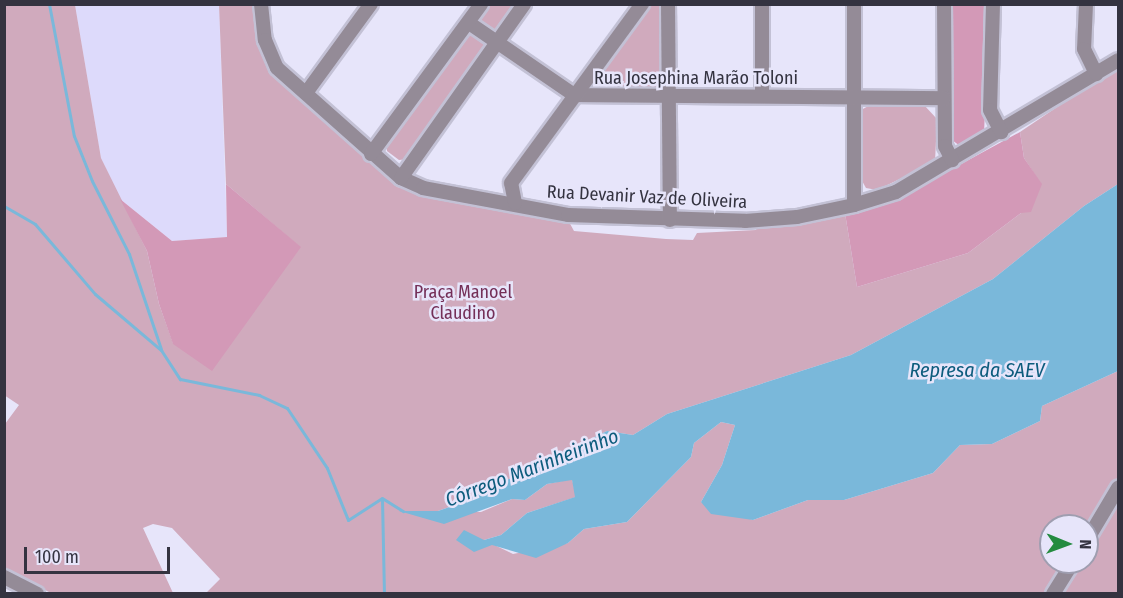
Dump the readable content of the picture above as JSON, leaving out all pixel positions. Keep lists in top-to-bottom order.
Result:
{
  "streets": {
    "street": ["Rua Josephina Marão Toloni", "Rua Devanir Vaz de Oliveira"]
  },
  "water": ["Represa da SAEV", "Córrego Marinheirinho"],
  "parks": ["Praça Manoel Claudino"],
  "scale_bar": "100 m",
  "north": "right"
}
